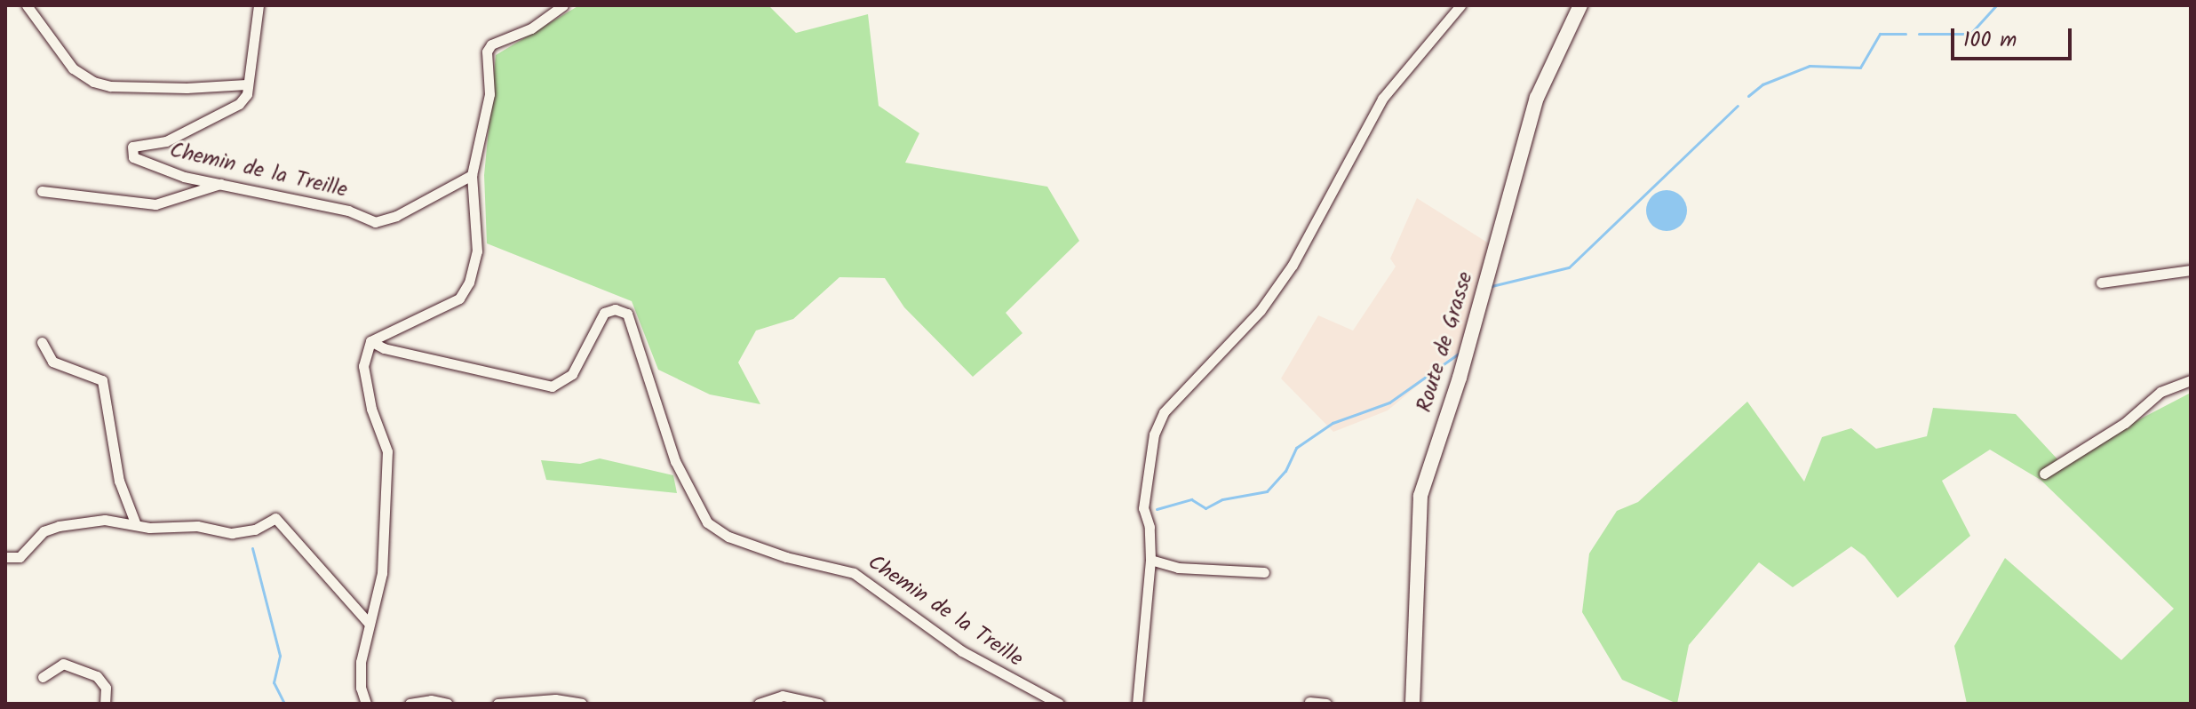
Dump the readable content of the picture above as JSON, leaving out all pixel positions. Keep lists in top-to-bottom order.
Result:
{
  "streets": {
    "street": ["Chemin de la Treille", "Route de Grasse"]
  },
  "scale_bar": "100 m"
}
